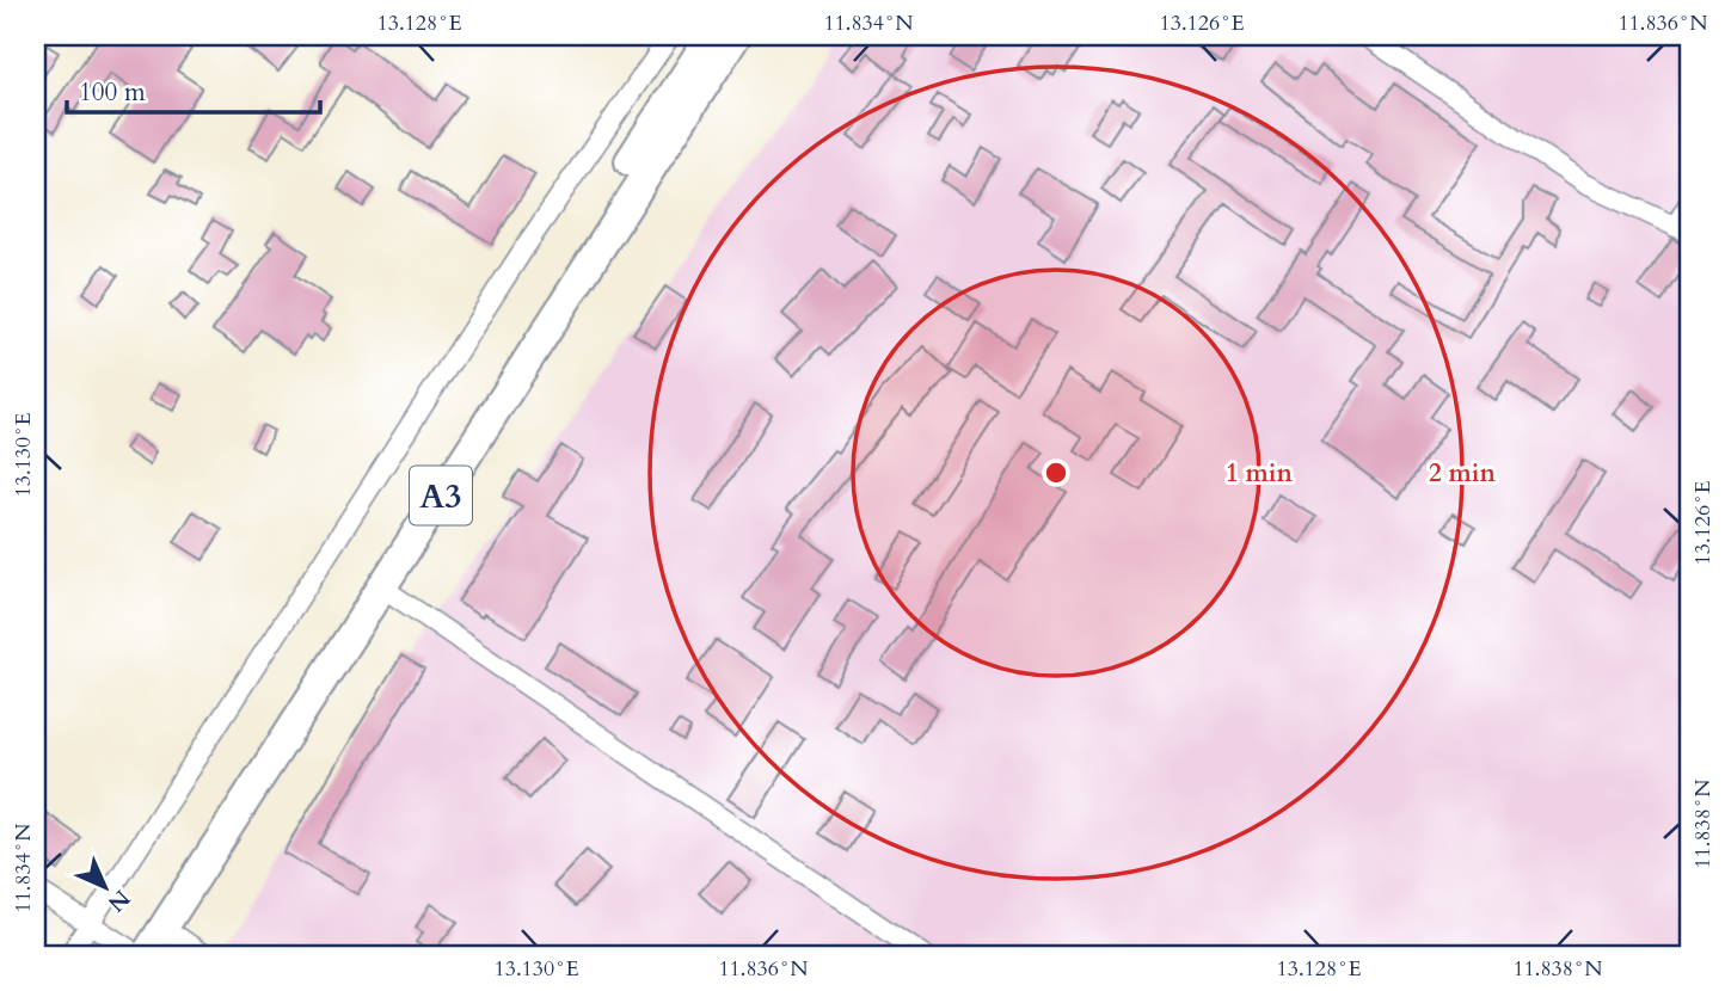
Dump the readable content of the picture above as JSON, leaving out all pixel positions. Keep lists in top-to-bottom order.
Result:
{
  "streets": {
    "highway": ["A3"]
  },
  "scale_bar": "100 m",
  "north": "bottom right",
  "coordinates": [
    "13.128°E",
    "11.834°N",
    "13.126°E",
    "11.836°N",
    "13.130°E",
    "11.838°N"
  ],
  "rings": ["1 min", "2 min"]
}
